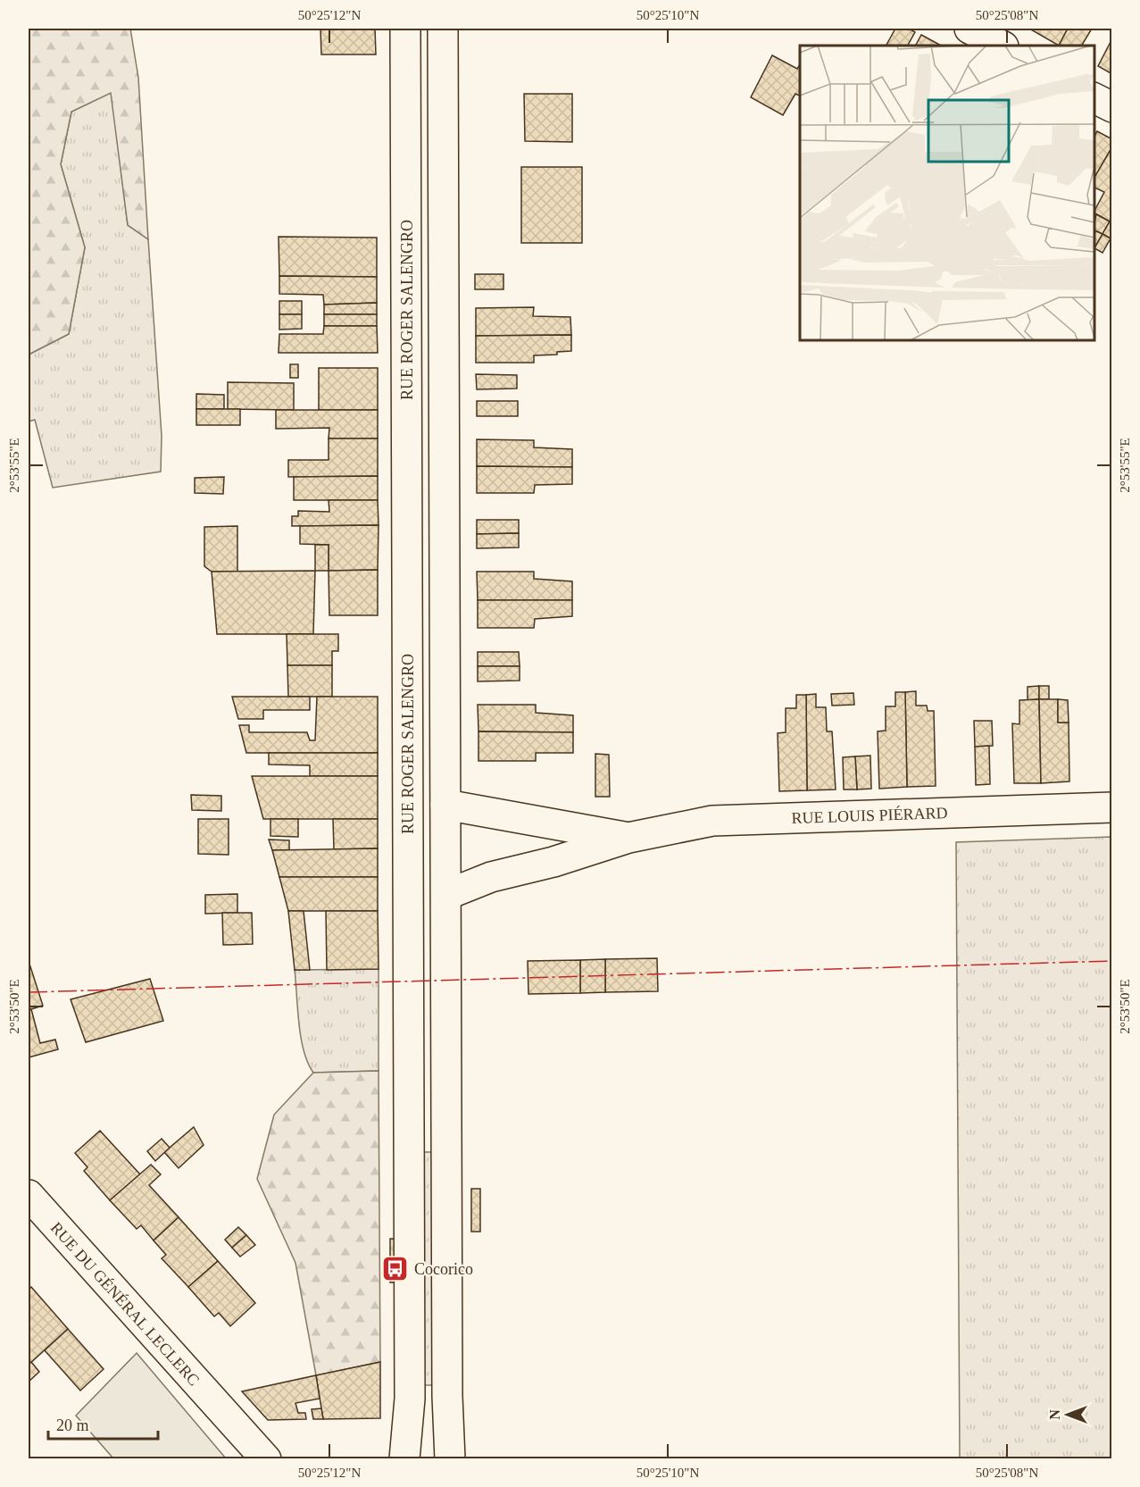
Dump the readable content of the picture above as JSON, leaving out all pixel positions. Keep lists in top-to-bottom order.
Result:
{
  "streets": {
    "main road": ["RUE ROGER SALENGRO", "RUE LOUIS PIÉRARD", "RUE DU GÉNÉRAL LECLERC"]
  },
  "places": {
    "bus stop": ["Cocorico"]
  },
  "scale_bar": "20 m",
  "north": "left",
  "coordinates": [
    "50°25'12\"N",
    "50°25'10\"N",
    "50°25'08\"N",
    "2°53'55\"E",
    "2°53'50\"E"
  ]
}
